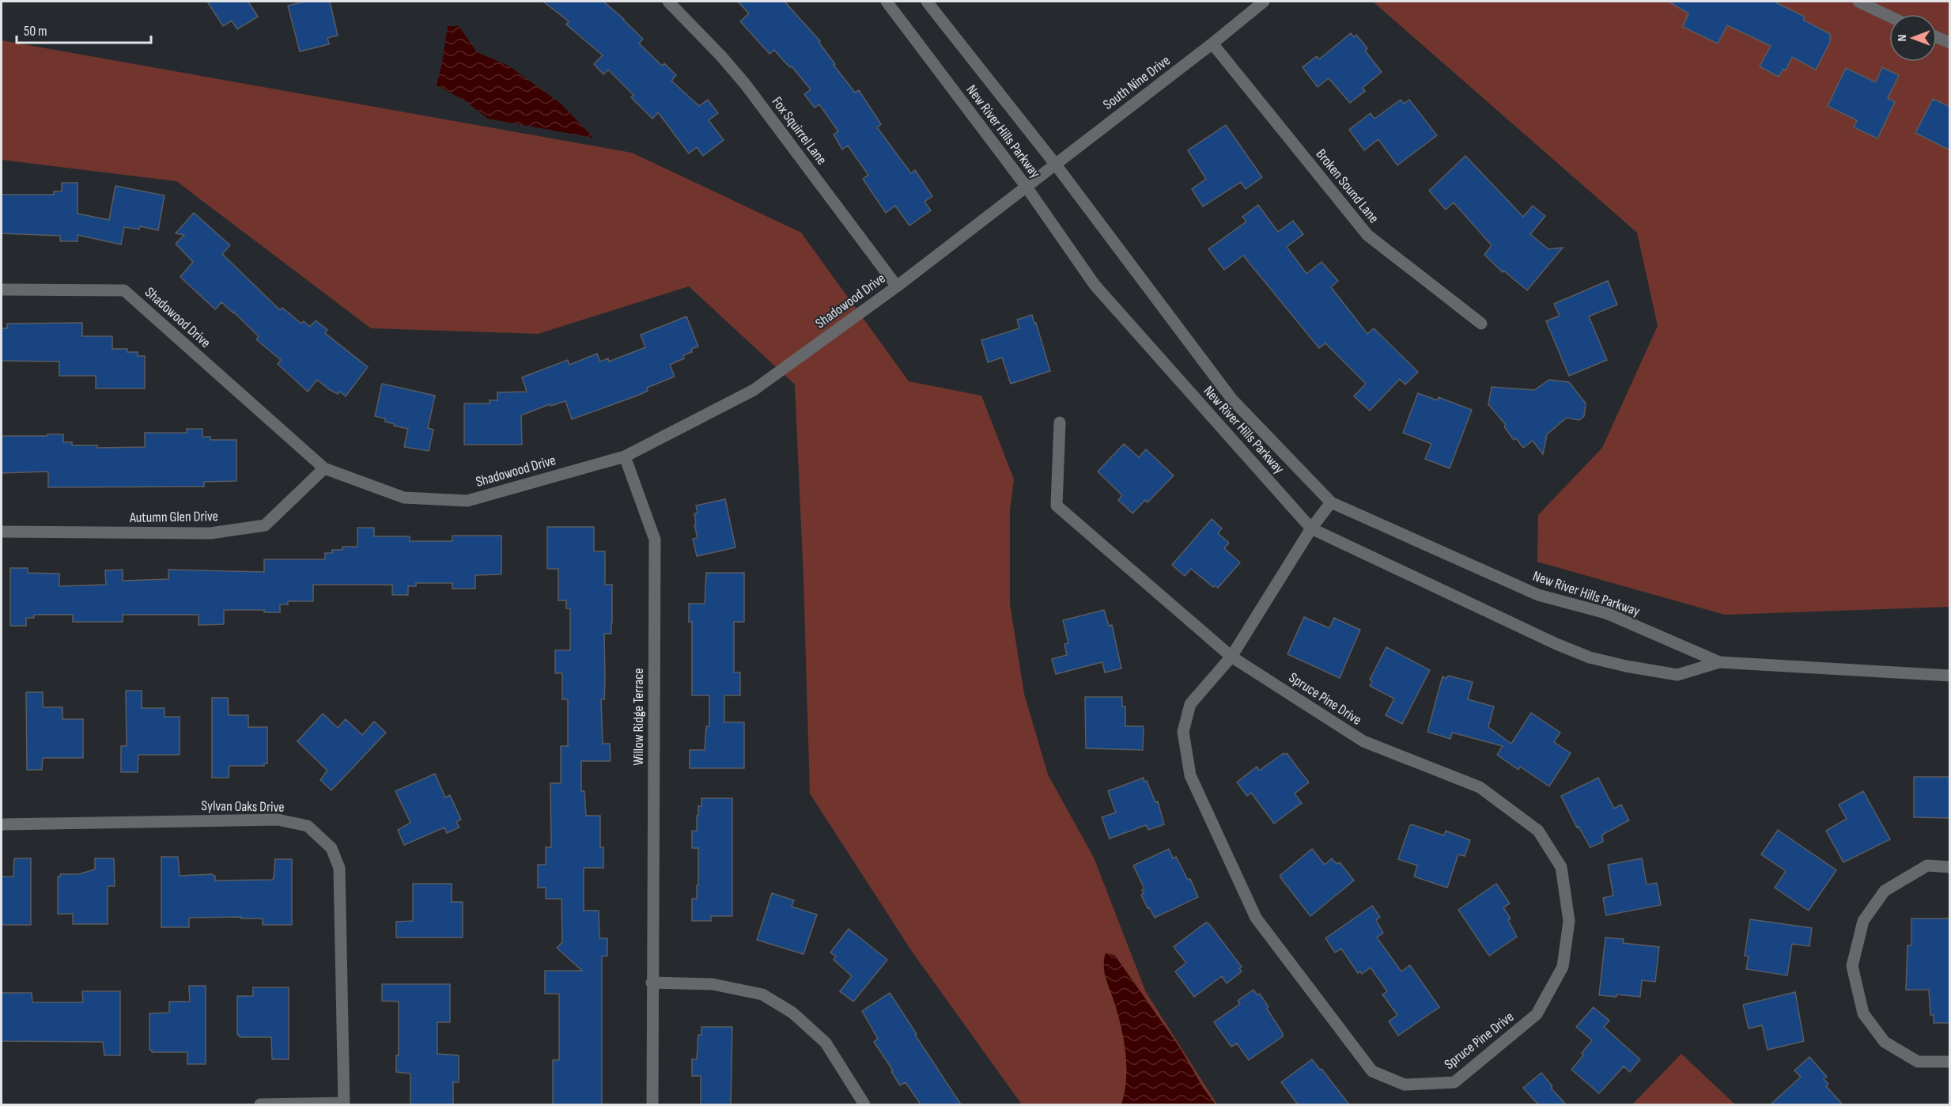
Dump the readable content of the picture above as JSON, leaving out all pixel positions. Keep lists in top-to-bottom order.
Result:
{
  "streets": {
    "street": [
      "South Nine Drive",
      "Fox Squirrel Lane",
      "New River Hills Parkway",
      "Broken Sound Lane",
      "Shadowood Drive",
      "Autumn Glen Drive",
      "Spruce Pine Drive",
      "Willow Ridge Terrace",
      "Sylvan Oaks Drive"
    ]
  },
  "crossings": [
    ["South Nine Drive", "New River Hills Parkway"],
    ["South Nine Drive", "Broken Sound Lane"],
    ["South Nine Drive", "Shadowood Drive"],
    ["Fox Squirrel Lane", "Shadowood Drive"],
    ["New River Hills Parkway", "Shadowood Drive"],
    ["New River Hills Parkway", "Spruce Pine Drive"],
    ["Shadowood Drive", "Autumn Glen Drive"],
    ["Shadowood Drive", "Willow Ridge Terrace"]
  ],
  "scale_bar": "50 m",
  "north": "left"
}
